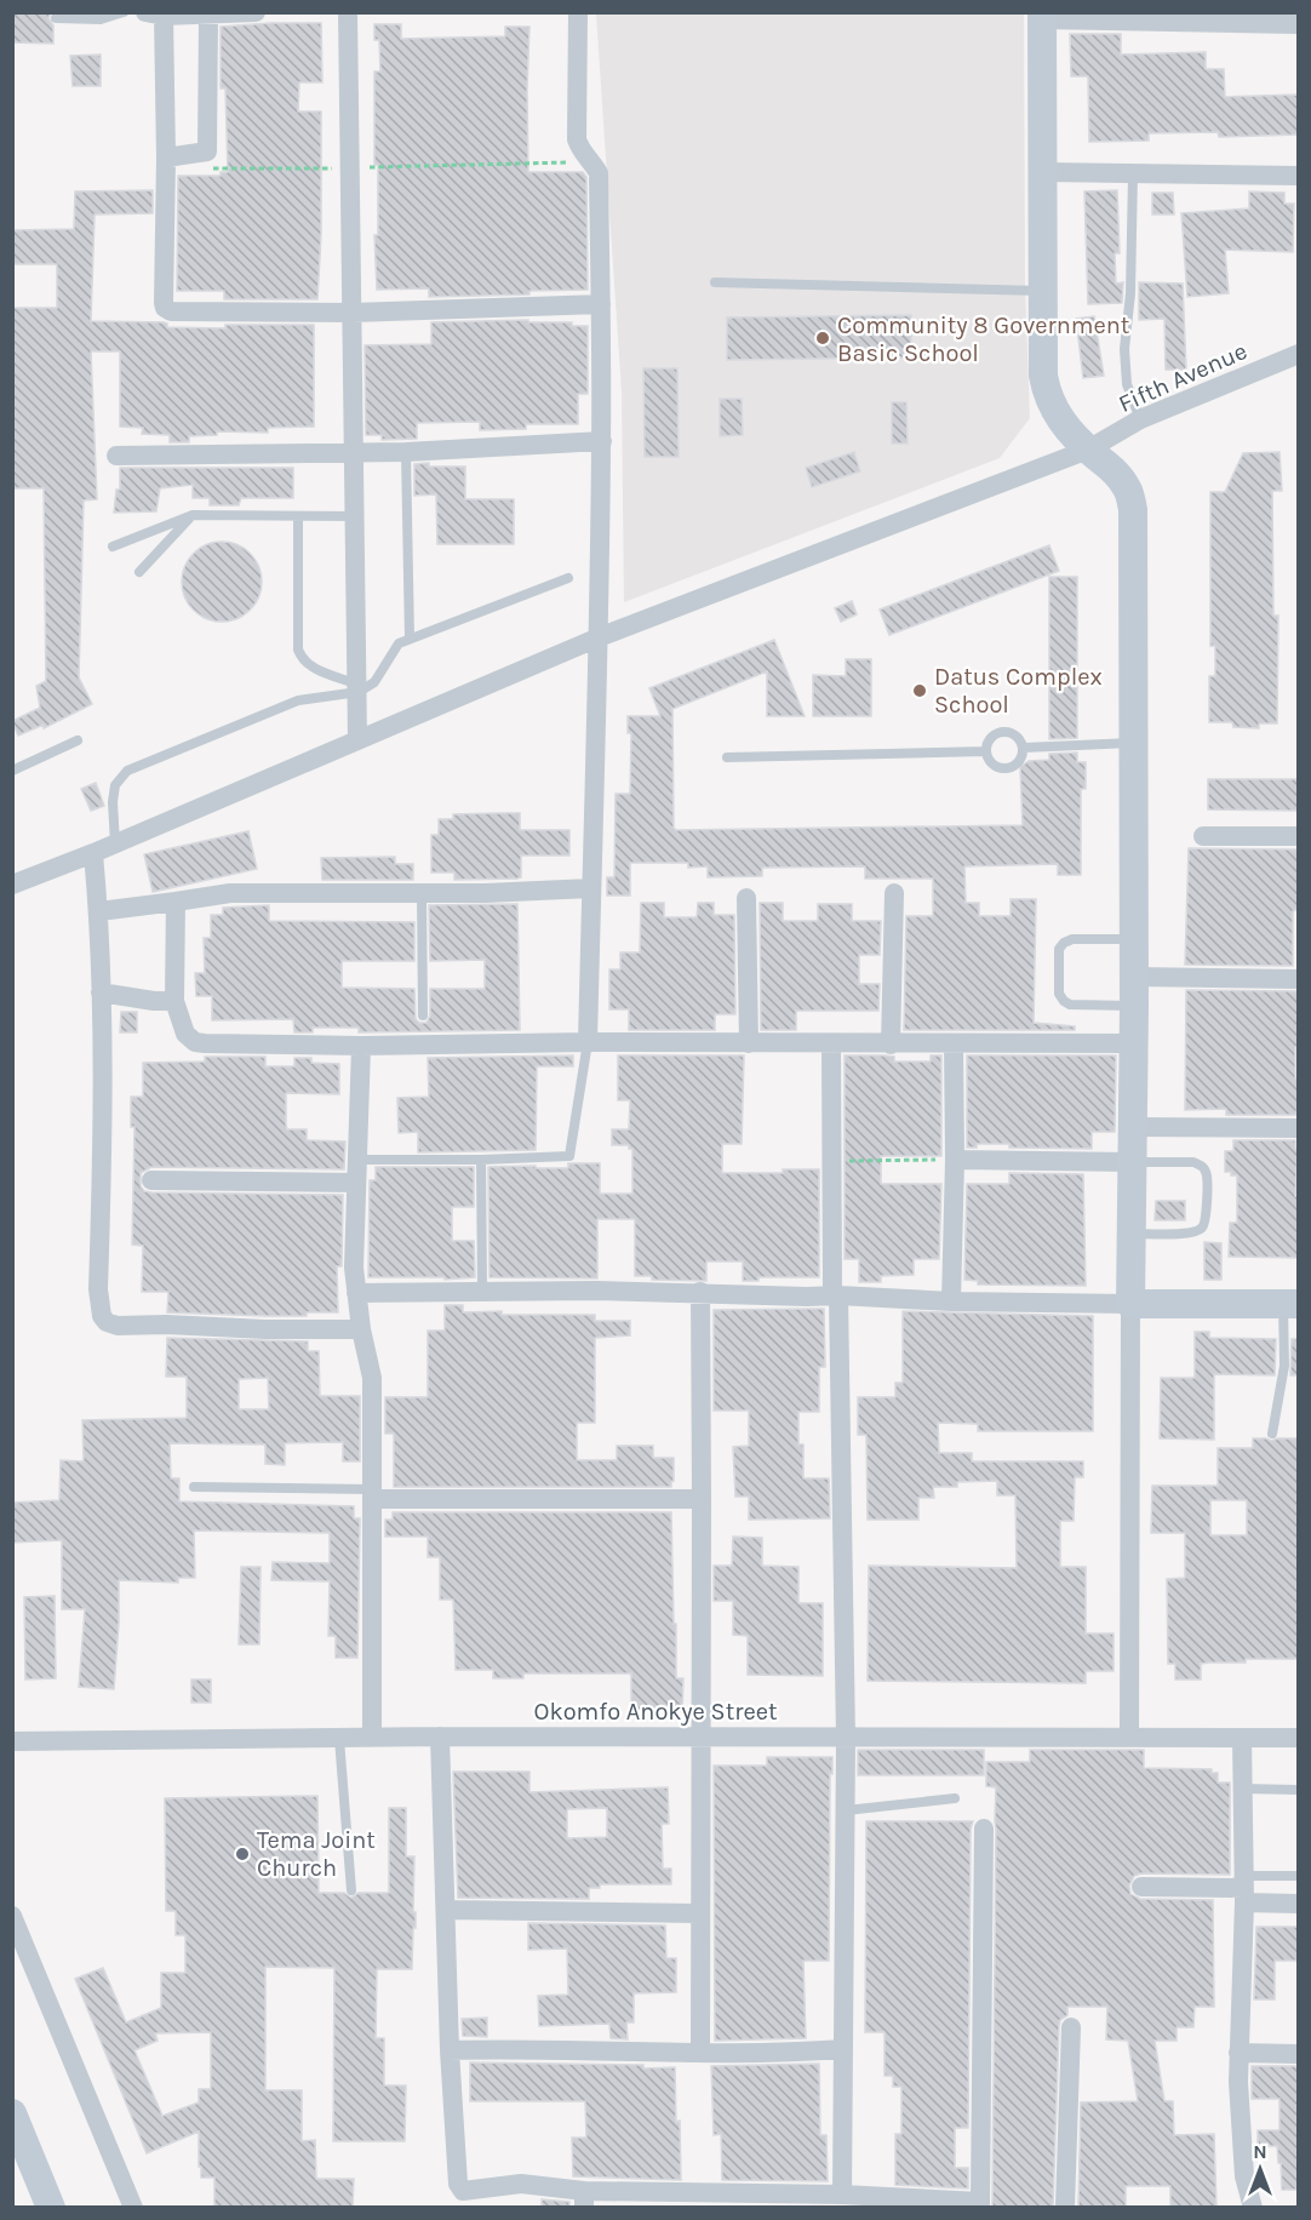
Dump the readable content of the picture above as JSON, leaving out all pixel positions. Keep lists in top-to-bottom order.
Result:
{
  "streets": {
    "street": ["Fifth Avenue", "Okomfo Anokye Street"]
  },
  "places": ["Community 8 Government Basic School", "Datus Complex School", "Tema Joint Church"],
  "north": "top"
}
